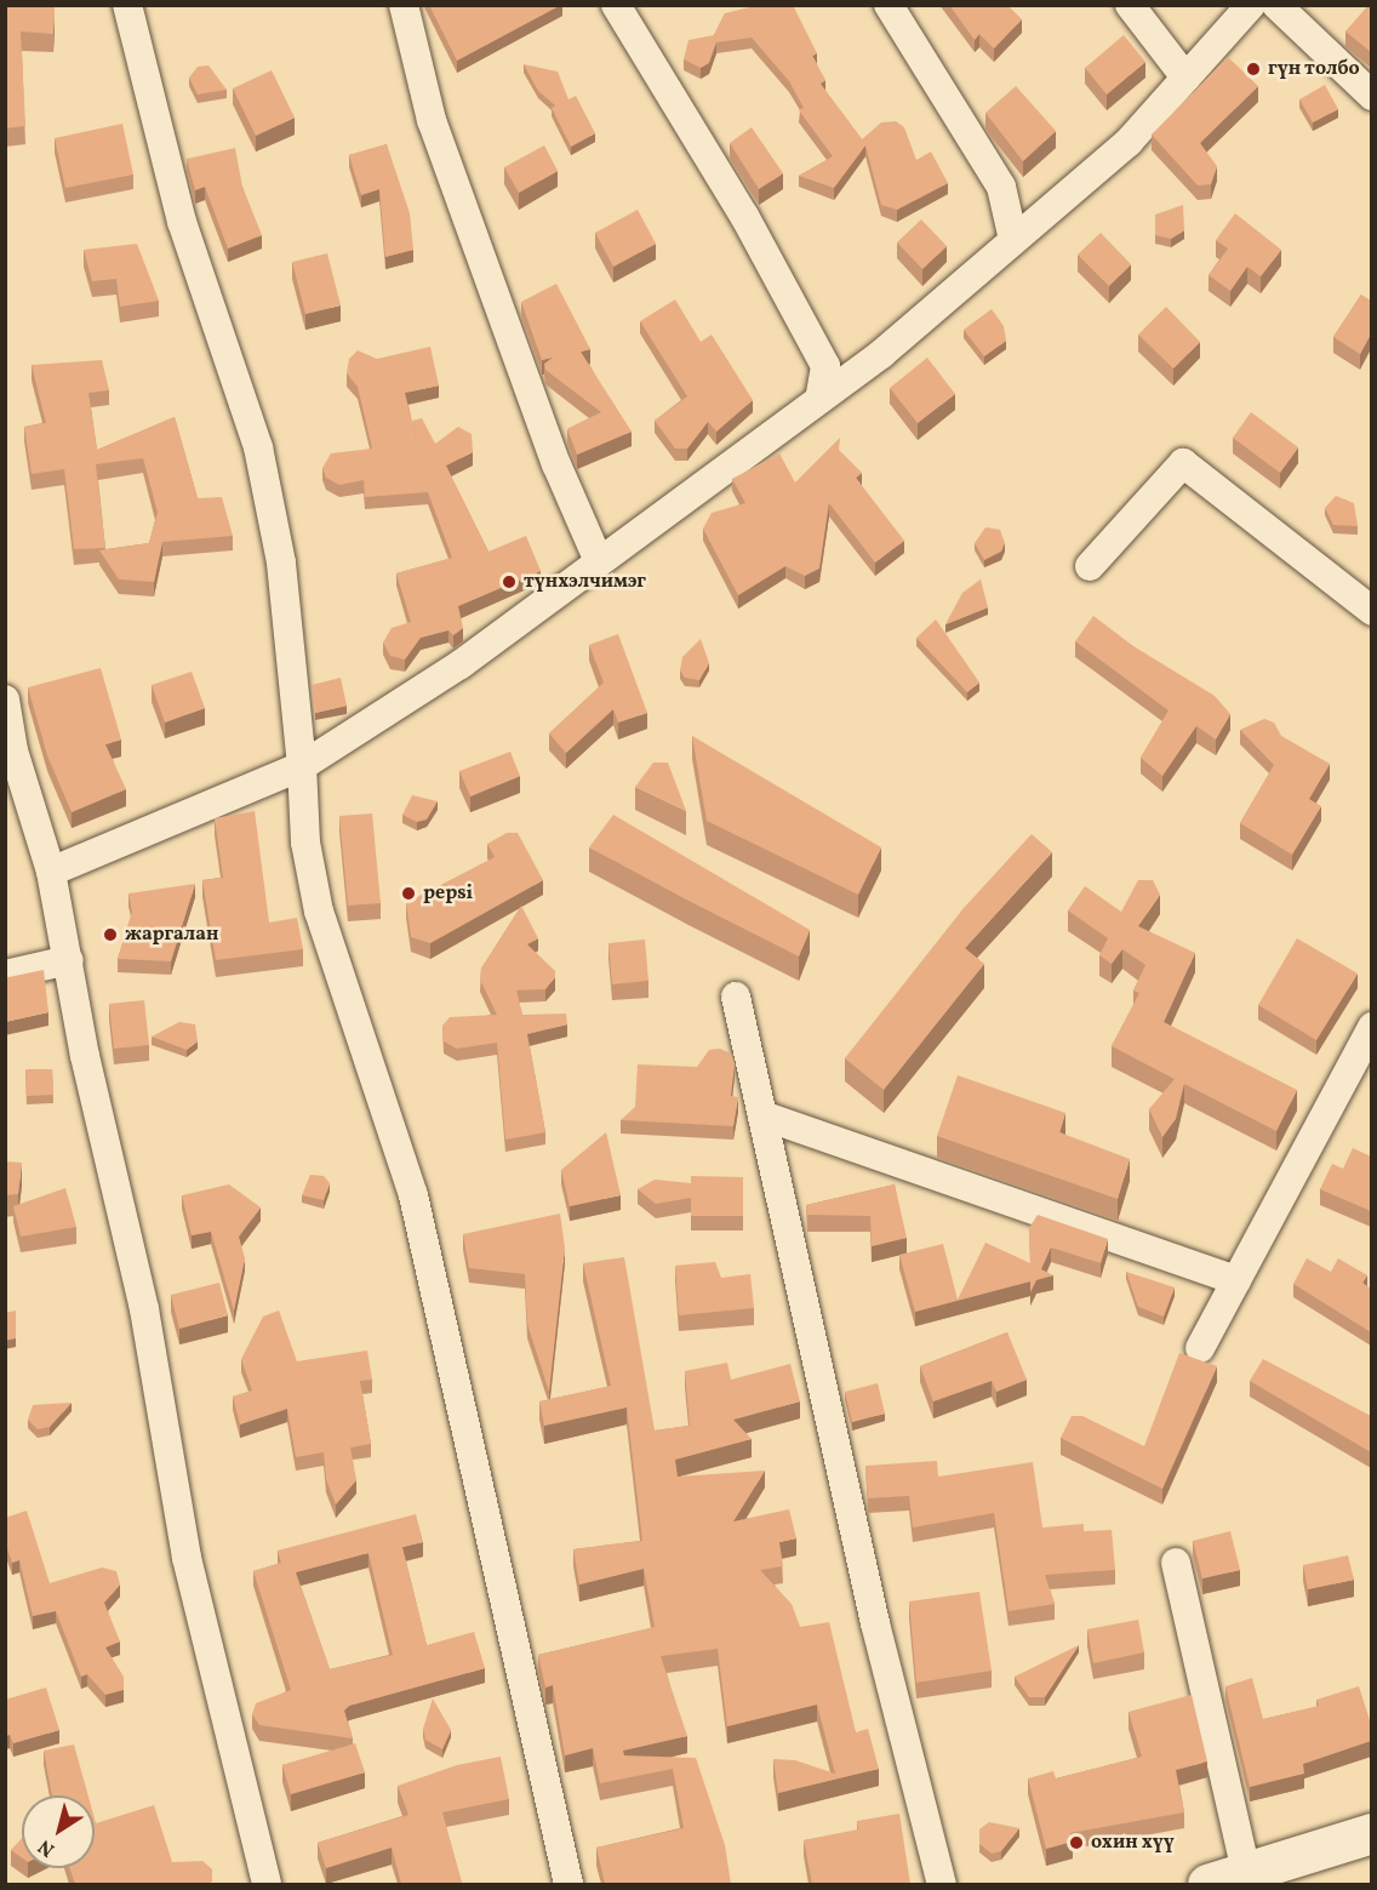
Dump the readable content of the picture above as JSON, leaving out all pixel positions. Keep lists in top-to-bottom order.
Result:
{
  "places": [
    "гүн толбо",
    "түнхэлчимэг",
    "pepsi",
    "жаргалан",
    "охин хүү"
  ],
  "north": "bottom left"
}
